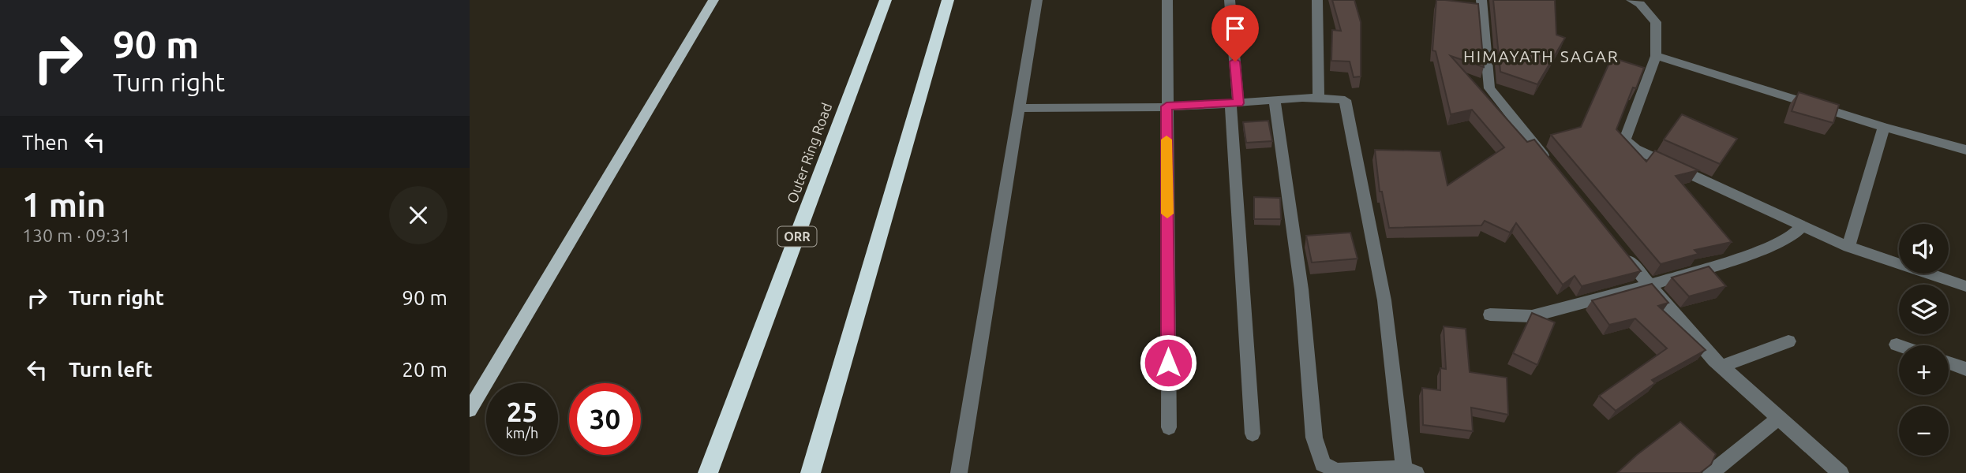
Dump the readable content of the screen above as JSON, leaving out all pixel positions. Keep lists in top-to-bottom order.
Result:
{
  "streets": {
    "highway": ["Outer Ring Road", "ORR"]
  },
  "districts": ["HIMAYATH SAGAR"],
  "page": {
    "turn": ["90 m", "Turn right"],
    "then": "Then",
    "heading": ["1 min", "130 m · 09:31"],
    "map_buttons": ["+", "−"],
    "list": [
      {
        "name": "Turn right",
        "value": "90 m"
      },
      {
        "name": "Turn left",
        "value": "20 m"
      }
    ],
    "speed": "25 km/h",
    "limit": "30"
  }
}
